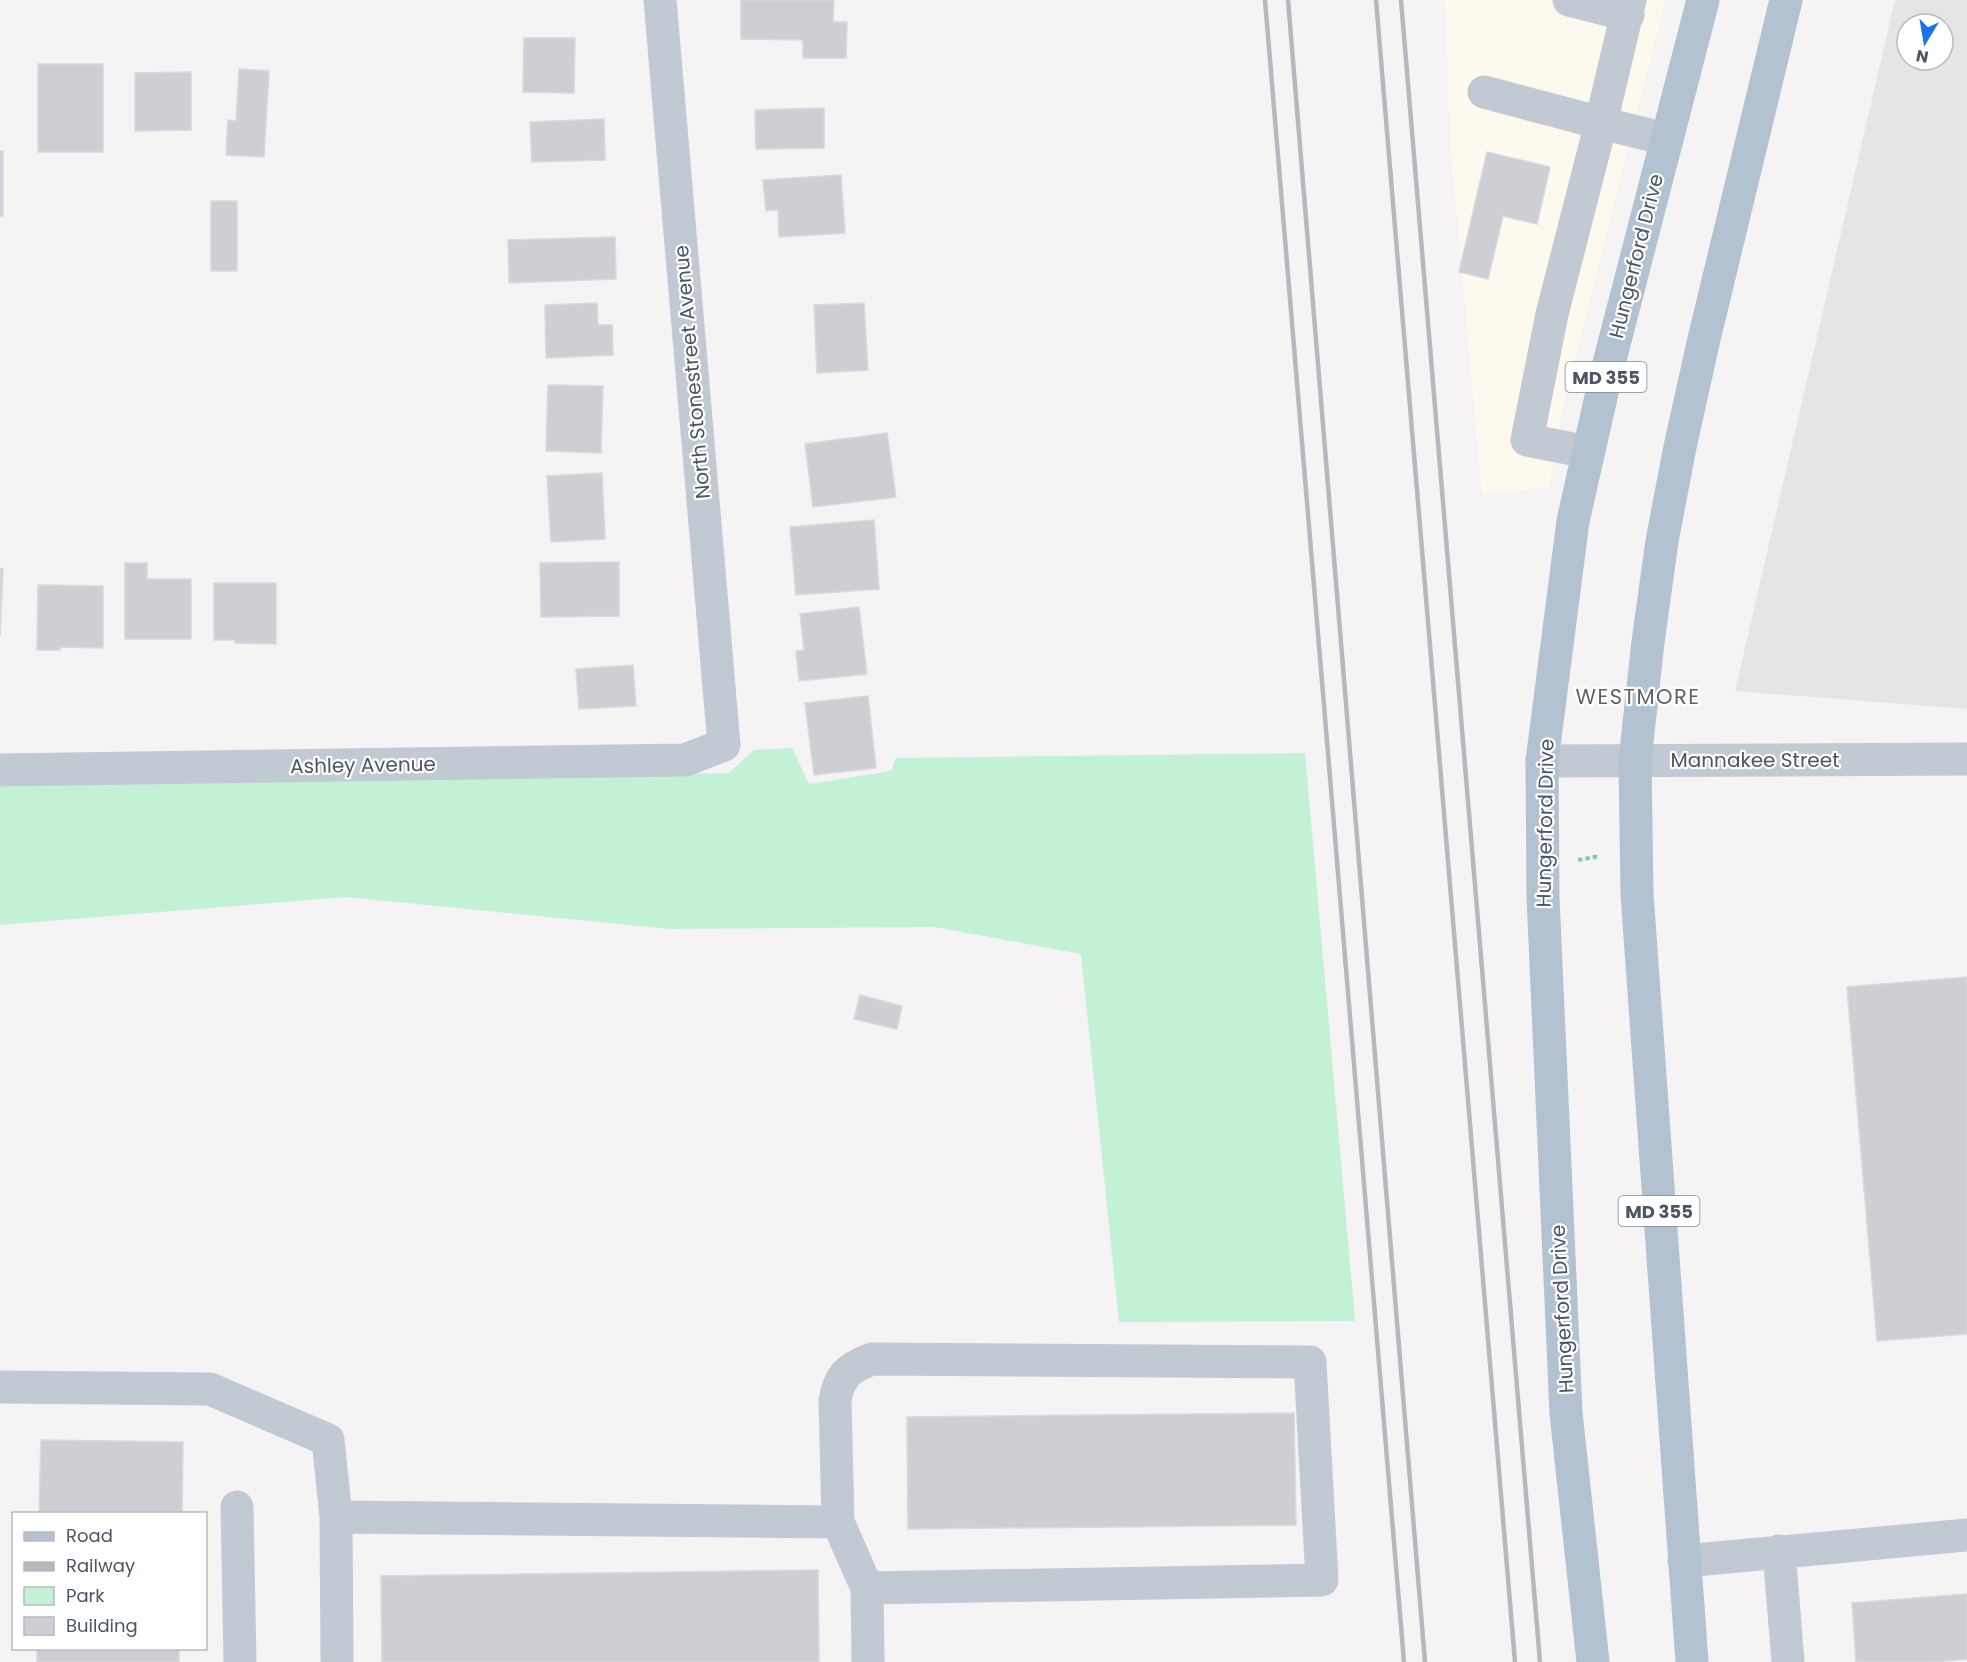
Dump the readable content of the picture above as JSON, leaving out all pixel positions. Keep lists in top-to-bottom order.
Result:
{
  "streets": {
    "main road": ["Hungerford Drive", "MD 355"],
    "street": ["North Stonestreet Avenue", "Mannakee Street", "Ashley Avenue"]
  },
  "crossings": [
    ["Hungerford Drive", "Mannakee Street"],
    ["North Stonestreet Avenue", "Ashley Avenue"],
    ["MD 355", "Mannakee Street"]
  ],
  "districts": ["WESTMORE"],
  "legend": [
    "Road",
    "Railway",
    "Park",
    "Building"
  ],
  "north": "bottom"
}
